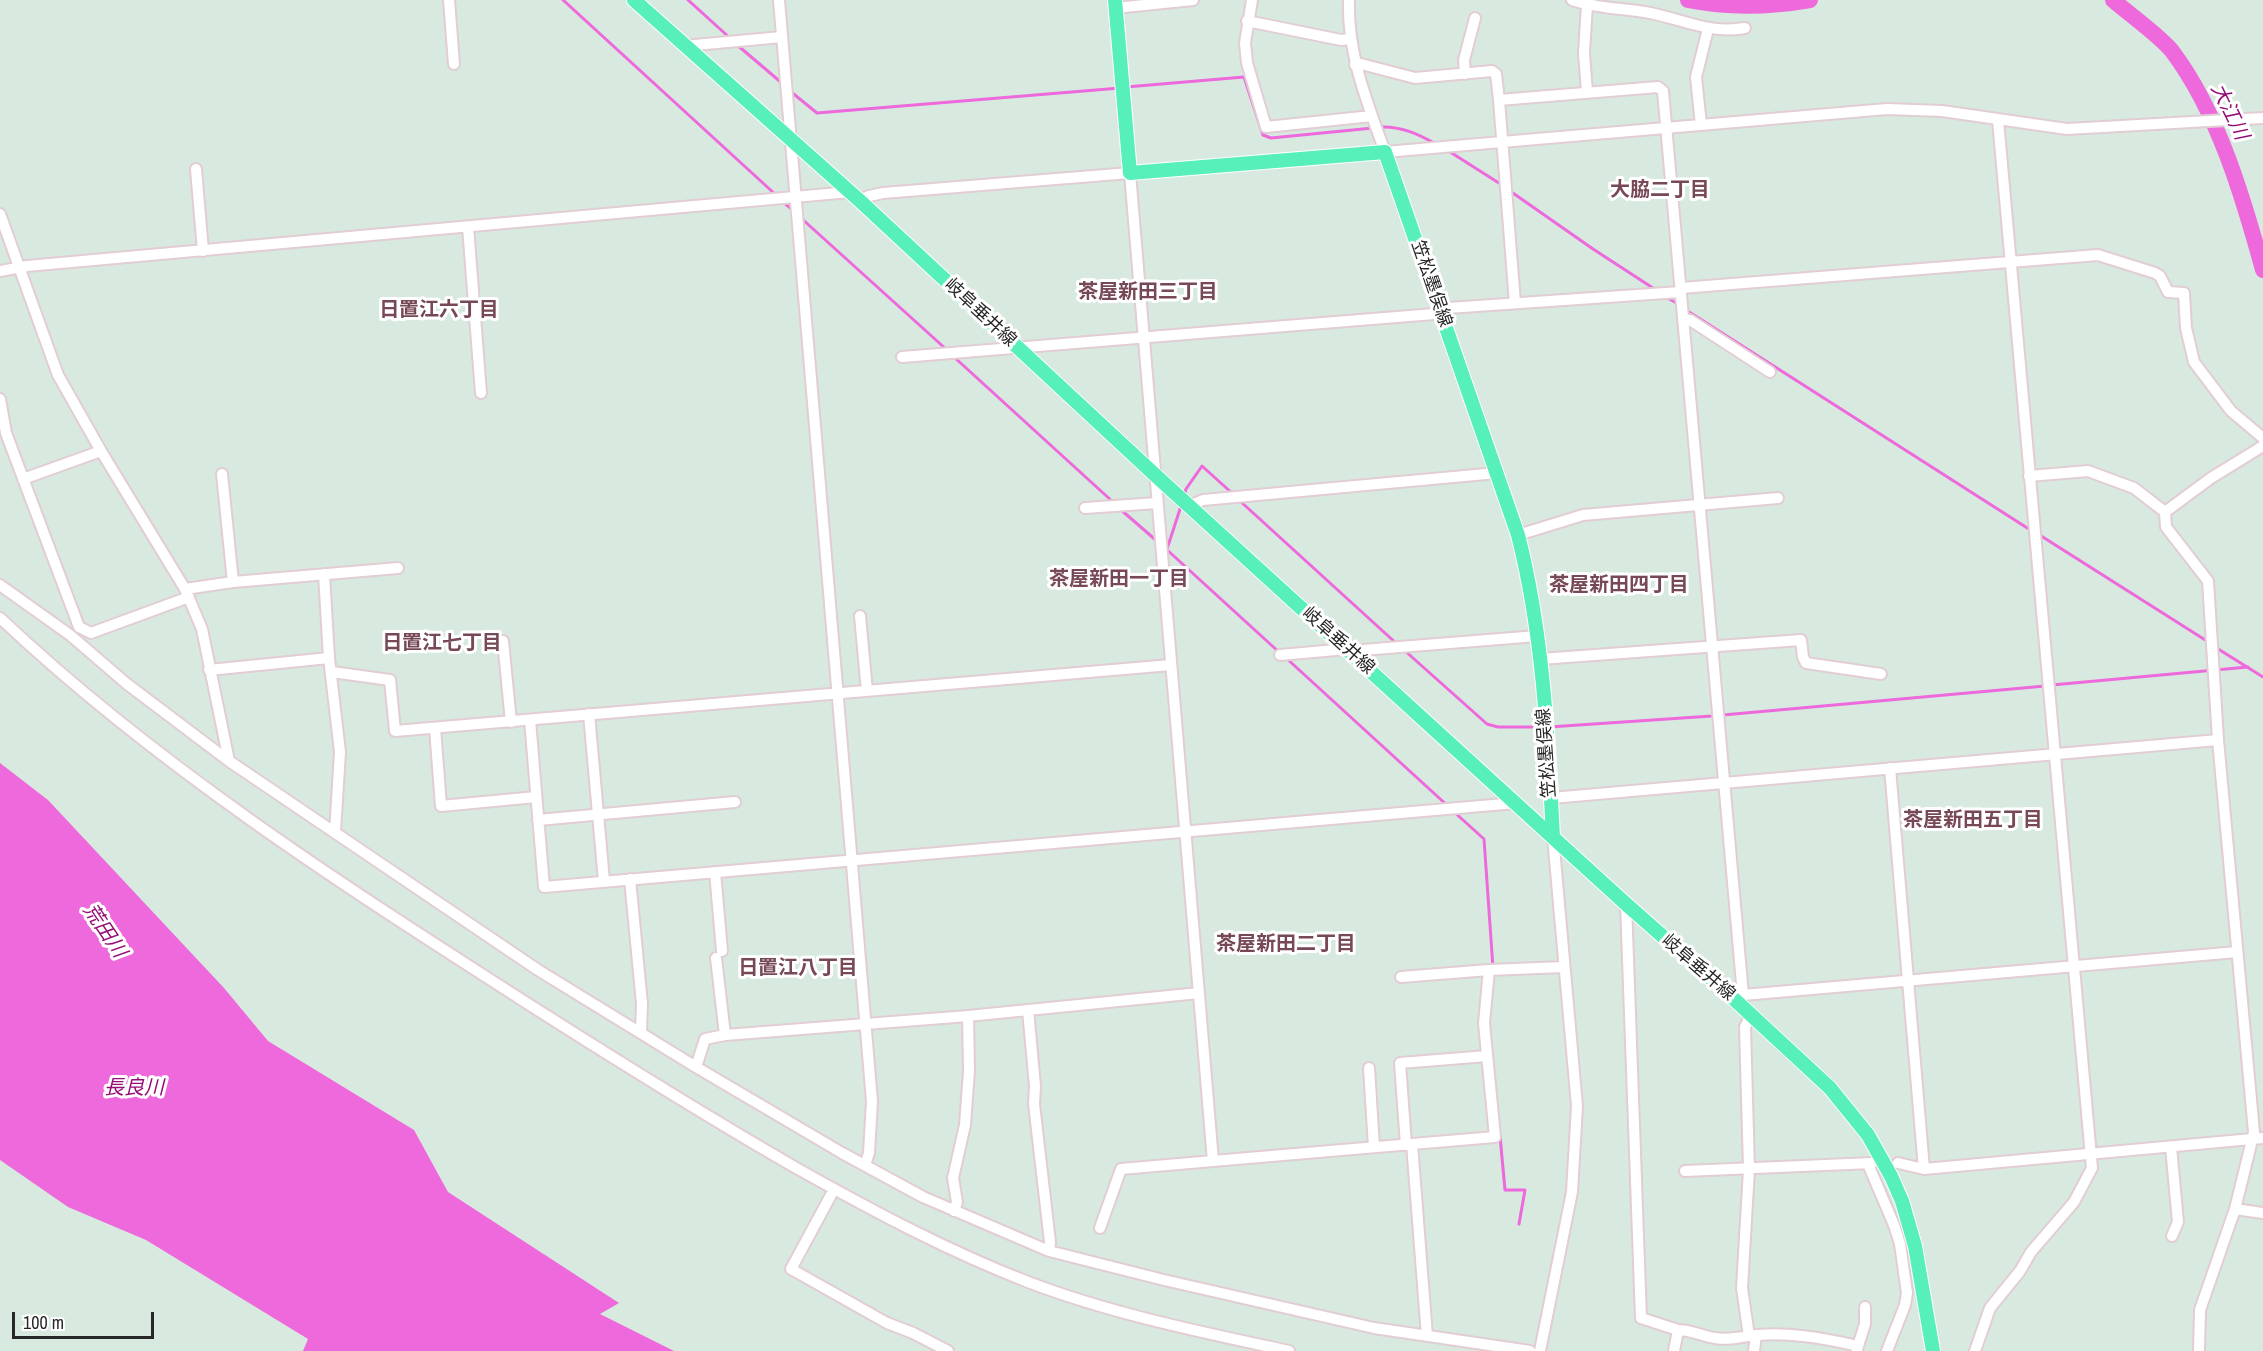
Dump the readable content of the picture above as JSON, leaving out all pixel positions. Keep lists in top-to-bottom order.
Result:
{
  "streets": {
    "main road": ["笠松墨俣線", "岐阜垂井線"]
  },
  "crossings": [
    ["笠松墨俣線", "岐阜垂井線"]
  ],
  "districts": [
    "大脇二丁目",
    "茶屋新田三丁目",
    "日置江六丁目",
    "茶屋新田一丁目",
    "茶屋新田四丁目",
    "日置江七丁目",
    "茶屋新田五丁目",
    "茶屋新田二丁目",
    "日置江八丁目"
  ],
  "water": ["大江川", "荒田川", "長良川"],
  "scale_bar": "100 m"
}
